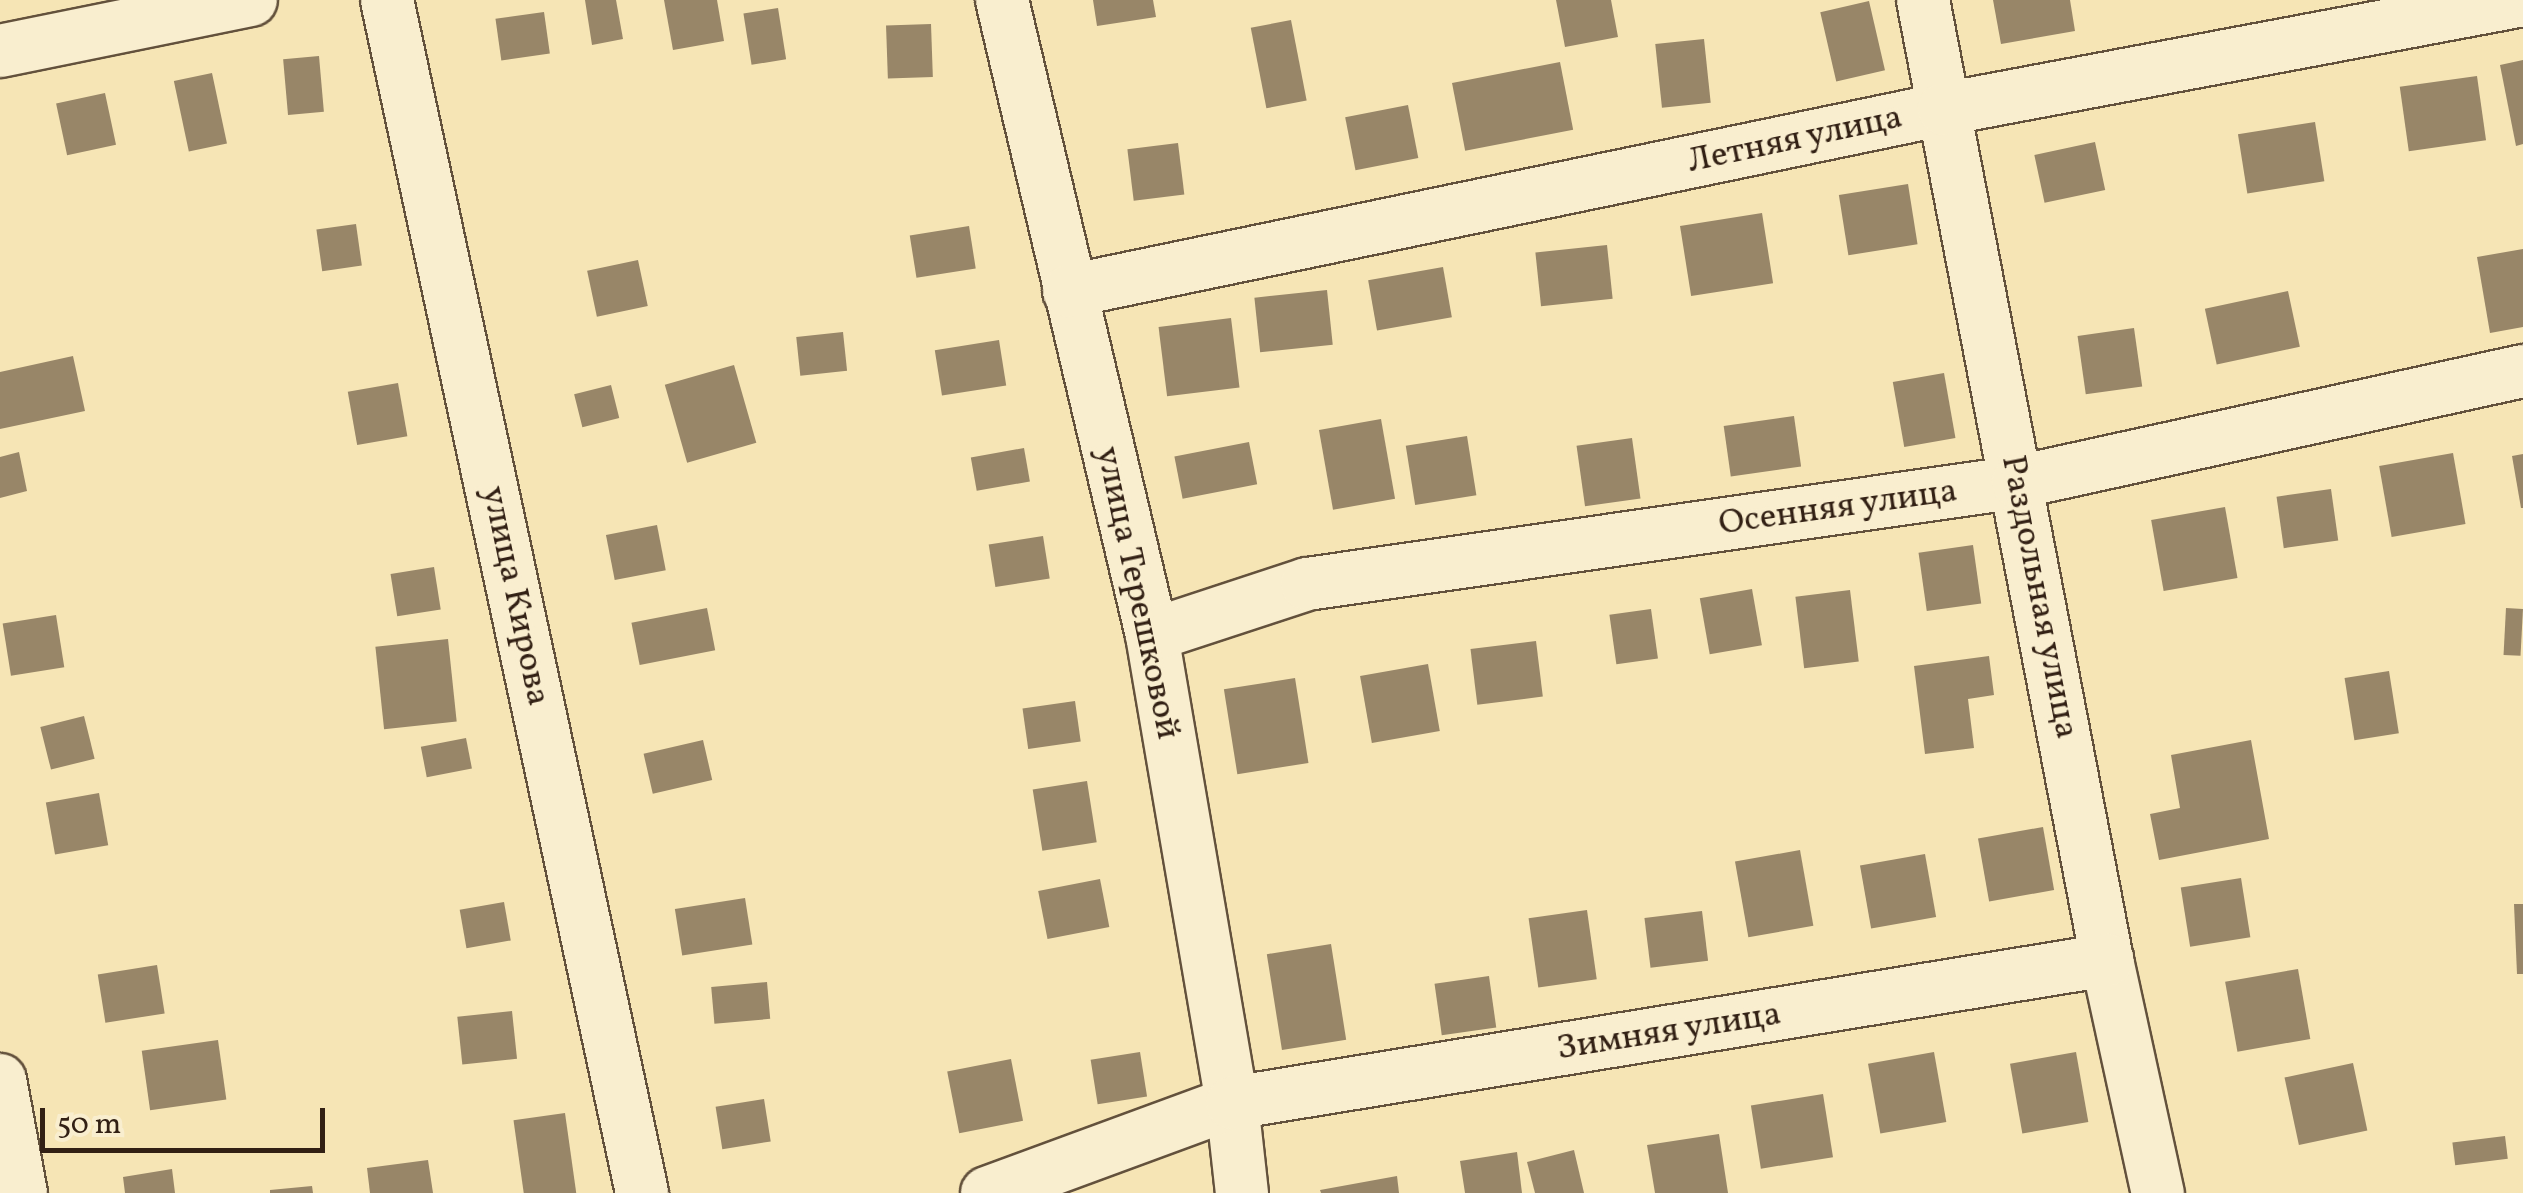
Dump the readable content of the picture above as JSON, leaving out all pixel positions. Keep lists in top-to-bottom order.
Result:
{
  "streets": {
    "street": [
      "Летняя улица",
      "Осенняя улица",
      "улица Терешковой",
      "улица Кирова",
      "Раздольная улица",
      "Зимняя улица"
    ]
  },
  "crossings": [
    ["Летняя улица", "улица Терешковой"],
    ["Летняя улица", "Раздольная улица"],
    ["Осенняя улица", "улица Терешковой"],
    ["Осенняя улица", "Раздольная улица"],
    ["улица Терешковой", "Зимняя улица"],
    ["Раздольная улица", "Зимняя улица"]
  ],
  "scale_bar": "50 m"
}
